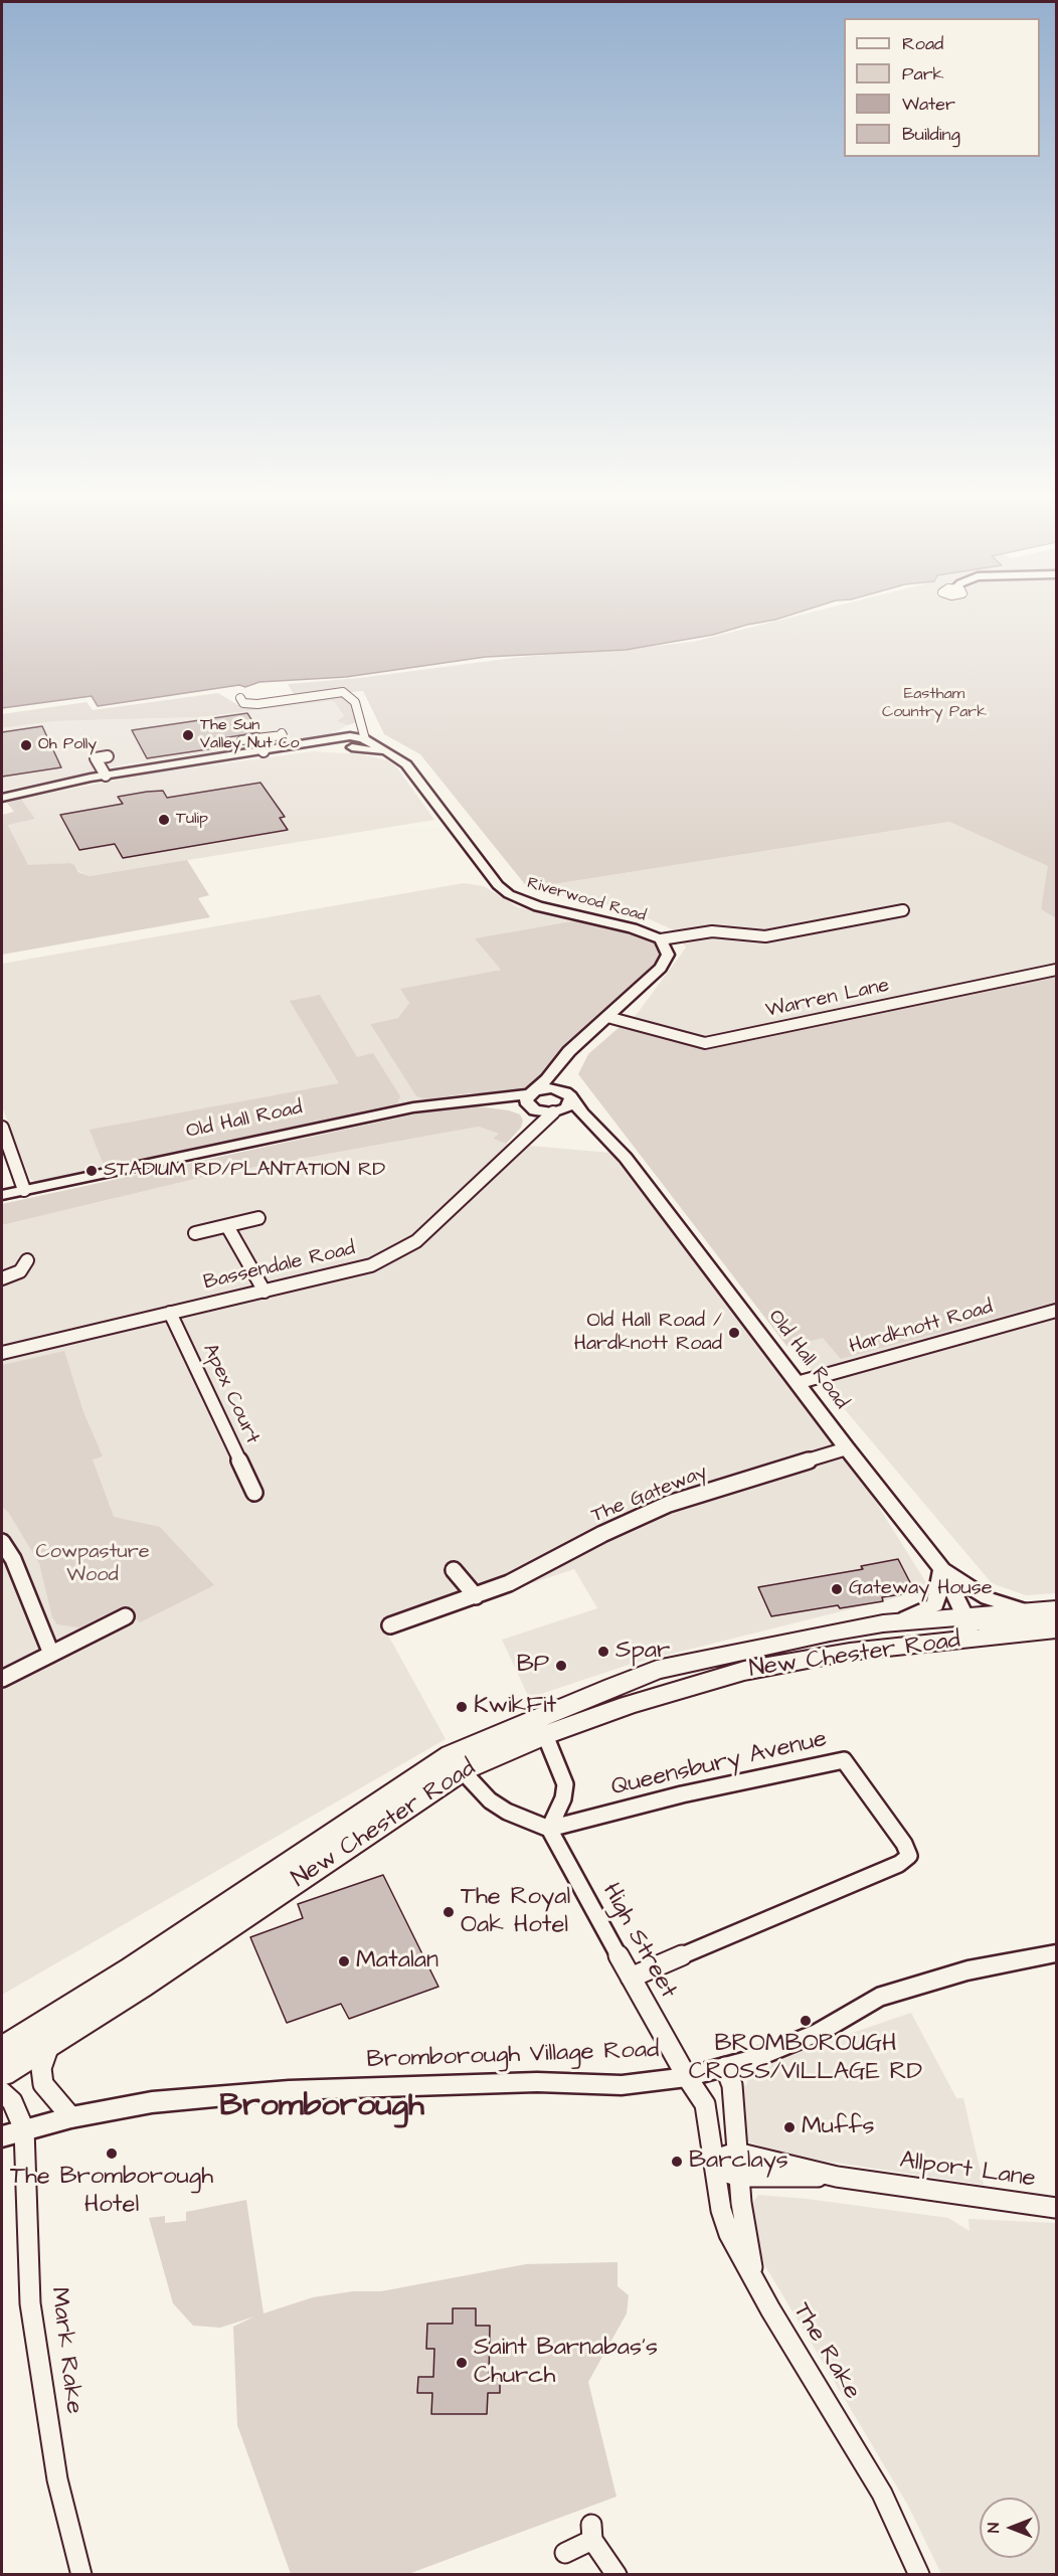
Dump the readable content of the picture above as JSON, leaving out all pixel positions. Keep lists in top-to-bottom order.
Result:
{
  "streets": {
    "highway": ["New Chester Road"],
    "street": [
      "Riverwood Road",
      "Warren Lane",
      "Old Hall Road",
      "Bassendale Road",
      "Hardknott Road",
      "Apex Court",
      "The Gateway",
      "Queensbury Avenue",
      "High Street",
      "Bromborough Village Road",
      "Allport Lane",
      "Mark Rake",
      "The Rake"
    ]
  },
  "crossings": [
    ["Riverwood Road", "Warren Lane"],
    ["Riverwood Road", "Old Hall Road"],
    ["Old Hall Road", "Bassendale Road"],
    ["Old Hall Road", "Hardknott Road"],
    ["Old Hall Road", "The Gateway"],
    ["Old Hall Road", "New Chester Road"],
    ["Bassendale Road", "Apex Court"],
    ["Queensbury Avenue", "High Street"],
    ["High Street", "Bromborough Village Road"],
    ["High Street", "The Rake"],
    ["Bromborough Village Road", "Mark Rake"]
  ],
  "districts": ["Bromborough"],
  "parks": ["Eastham Country Park", "Cowpasture Wood"],
  "places": [
    "The Sun Valley Nut Co",
    "Oh Polly",
    "Tulip",
    "STADIUM RD/PLANTATION RD",
    "Old Hall Road / Hardknott Road",
    "Gateway House",
    "Spar",
    "BP",
    "KwikFit",
    "The Royal Oak Hotel",
    "Matalan",
    "BROMBOROUGH CROSS/VILLAGE RD",
    "Muffs",
    "The Bromborough Hotel",
    "Barclays",
    "Saint Barnabas's Church"
  ],
  "legend": [
    "Road",
    "Park",
    "Water",
    "Building"
  ],
  "north": "left"
}
